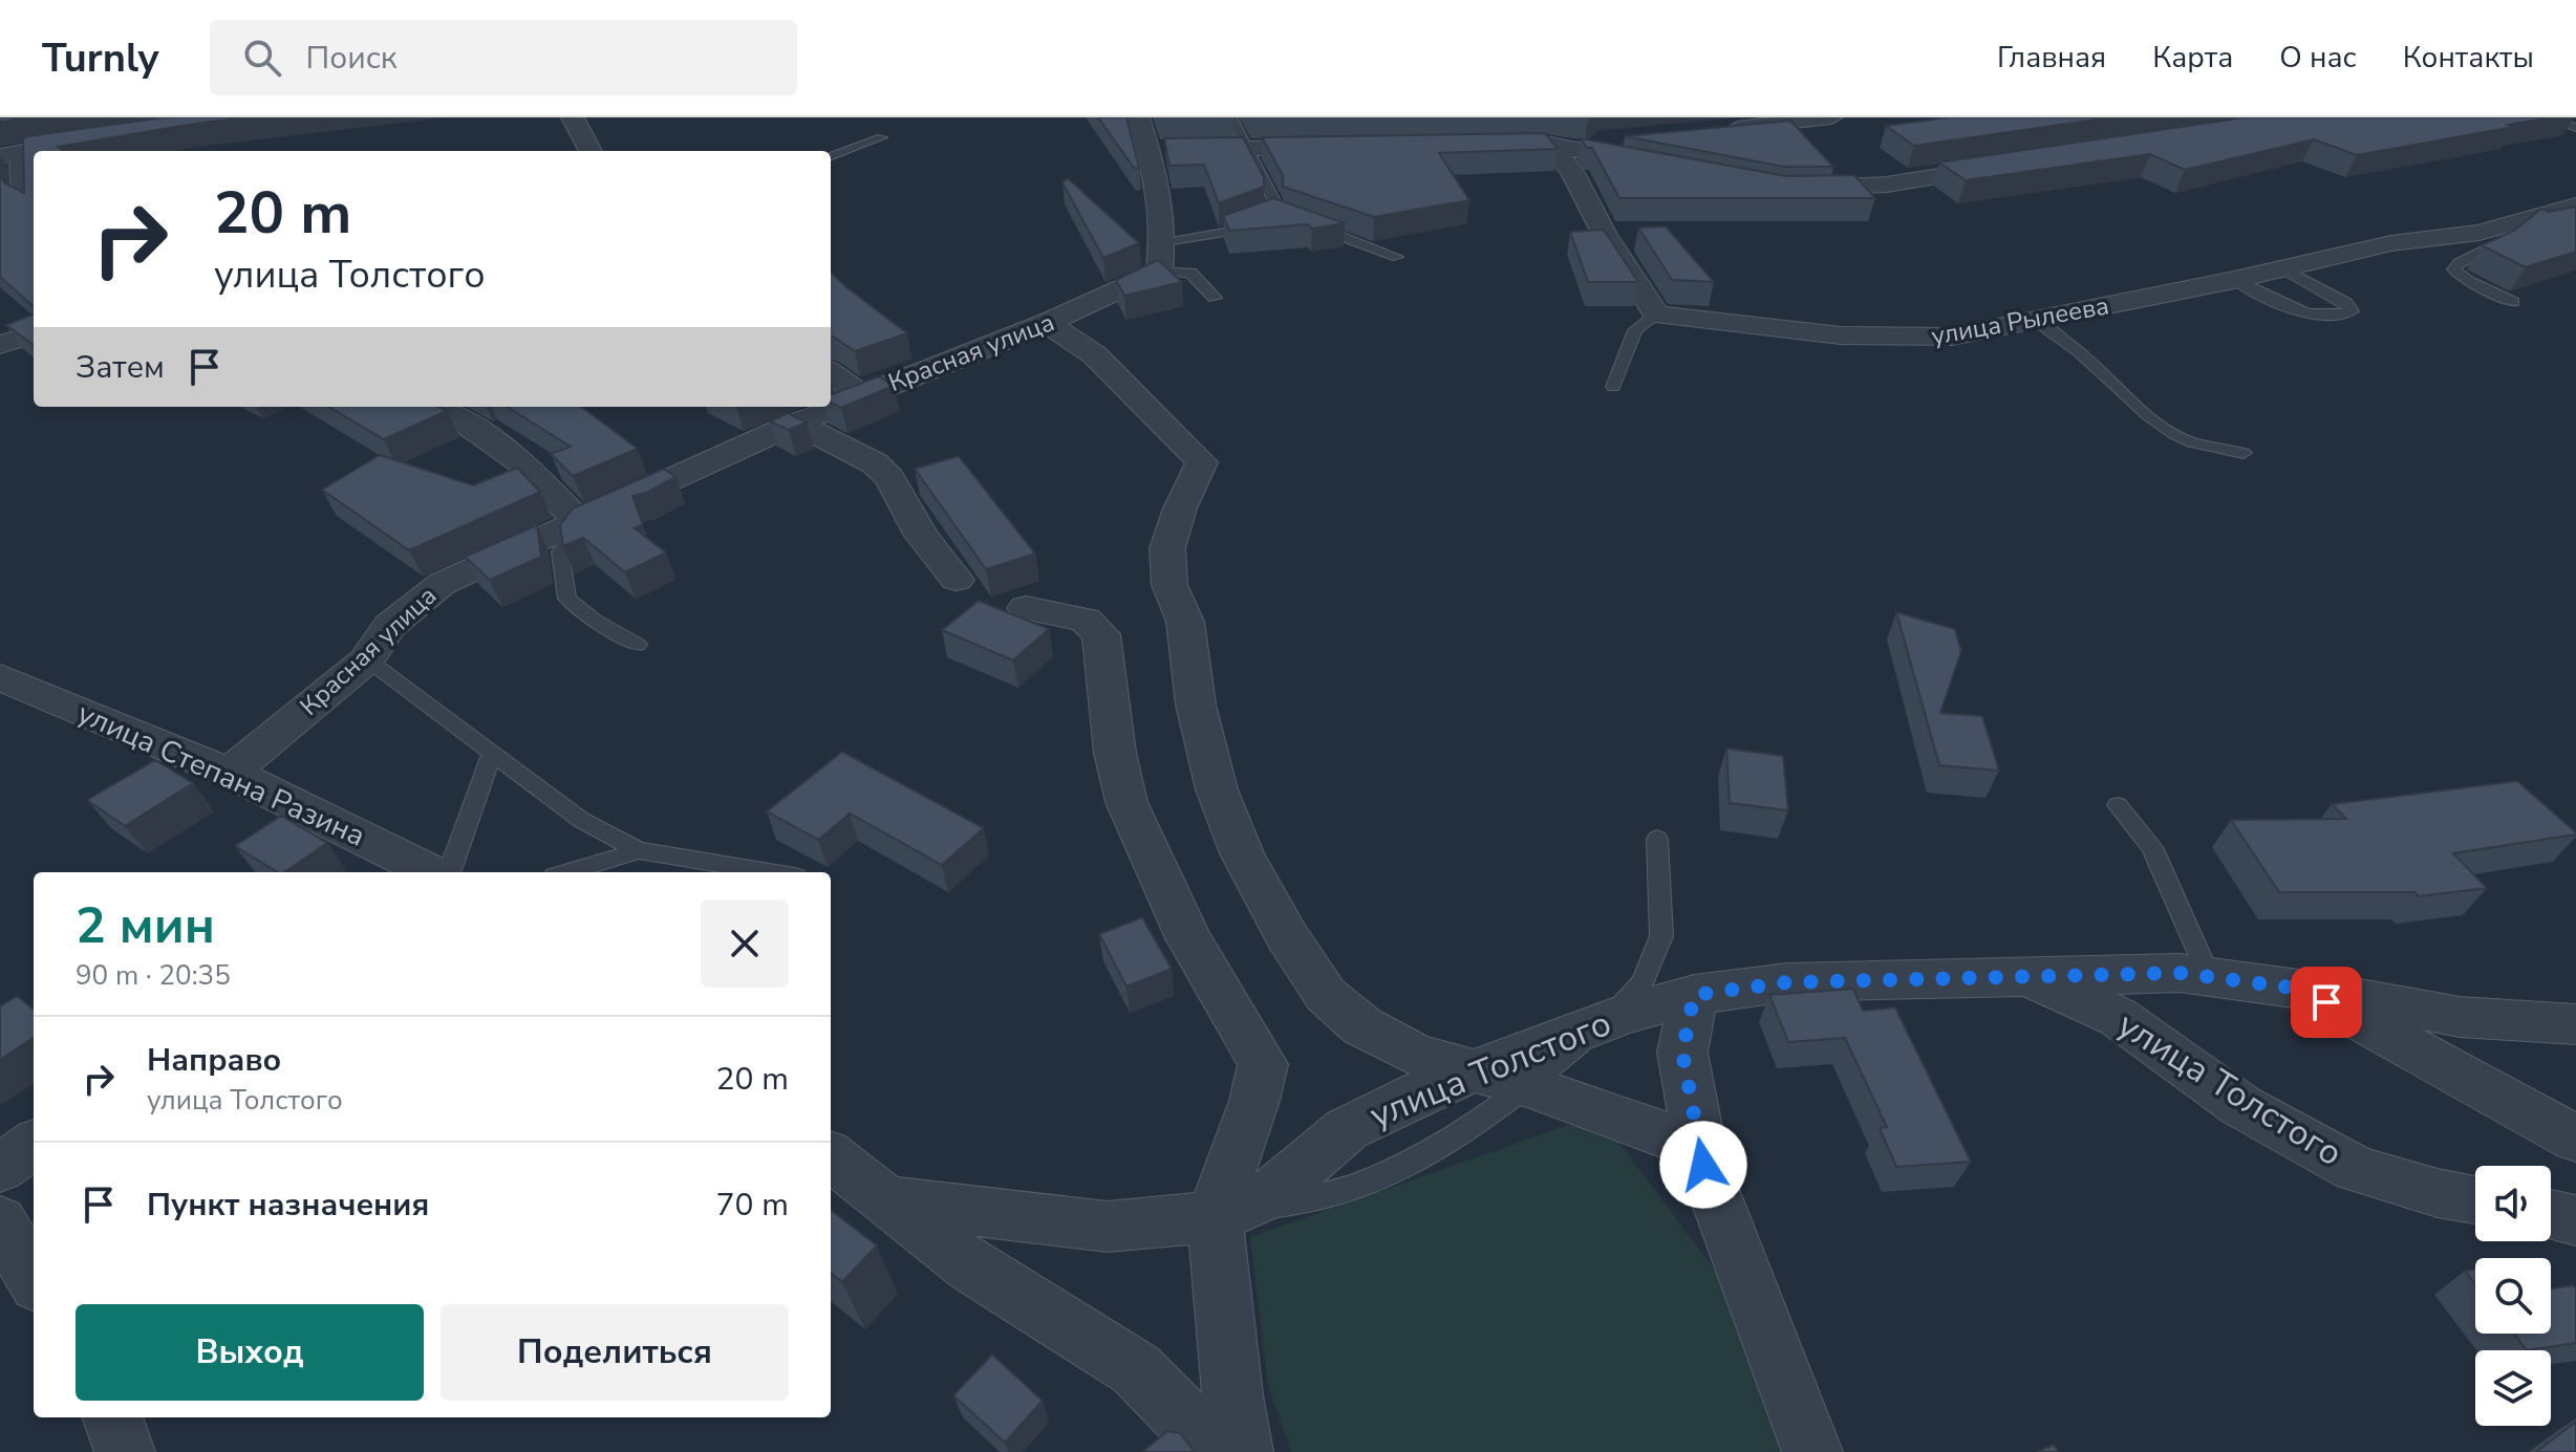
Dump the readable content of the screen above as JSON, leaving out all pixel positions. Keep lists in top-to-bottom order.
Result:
{
  "streets": {
    "street": [
      "улица Рылеева",
      "Красная улица",
      "улица Степана Разина",
      "улица Толстого"
    ]
  },
  "crossings": [
    ["Красная улица", "улица Степана Разина"]
  ],
  "page": {
    "header": "Turnly",
    "search": "Поиск",
    "nav": [
      "Главная",
      "Карта",
      "О нас",
      "Контакты"
    ],
    "turn": ["20 m", "улица Толстого"],
    "then": "Затем",
    "heading": ["2 мин", "90 m · 20:35"],
    "list": [
      {
        "name": "Направо",
        "note": "улица Толстого",
        "value": "20 m"
      },
      {
        "name": "Пункт назначения",
        "value": "70 m"
      }
    ],
    "buttons": ["Выход", "Поделиться"]
  }
}
